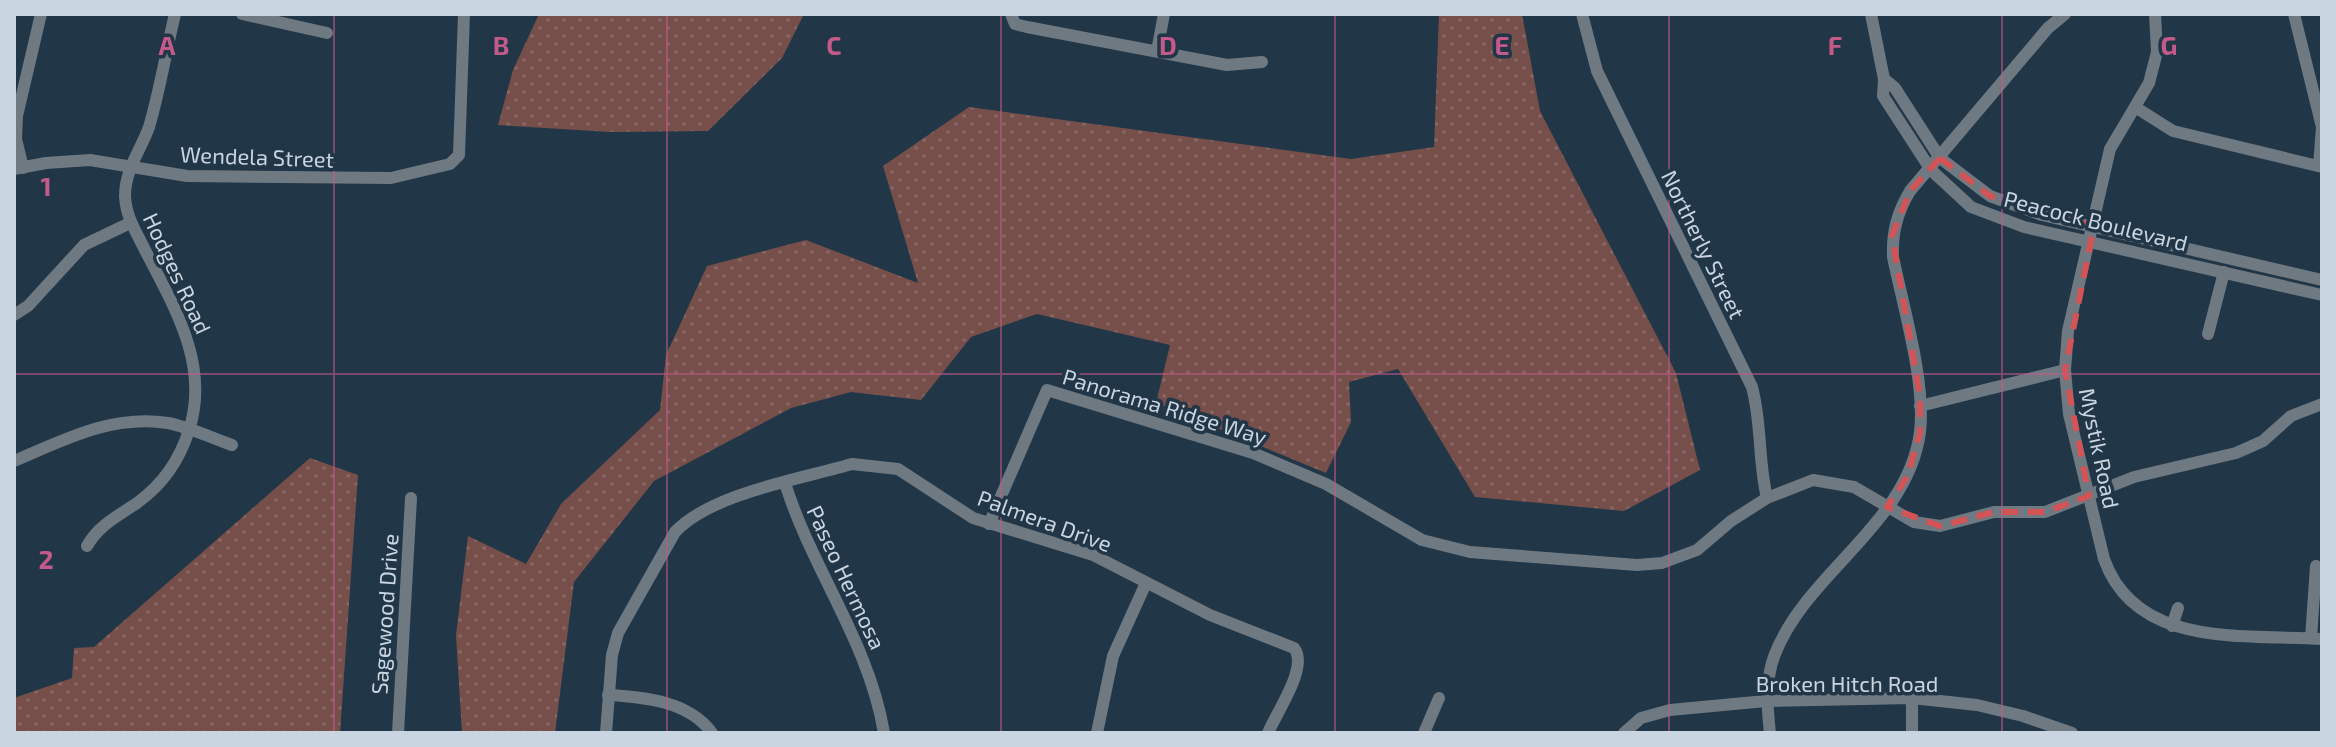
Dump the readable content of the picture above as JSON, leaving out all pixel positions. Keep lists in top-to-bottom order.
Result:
{
  "streets": {
    "street": [
      "Wendela Street",
      "Peacock Boulevard",
      "Northerly Street",
      "Hodges Road",
      "Panorama Ridge Way",
      "Mystik Road",
      "Palmera Drive",
      "Paseo Hermosa",
      "Sagewood Drive",
      "Broken Hitch Road"
    ]
  },
  "crossings": [
    ["Wendela Street", "Hodges Road"],
    ["Peacock Boulevard", "Mystik Road"],
    ["Northerly Street", "Panorama Ridge Way"],
    ["Panorama Ridge Way", "Palmera Drive"],
    ["Palmera Drive", "Paseo Hermosa"]
  ],
  "grid": {
    "columns": [
      "A",
      "B",
      "C",
      "D",
      "E",
      "F",
      "G"
    ],
    "rows": ["1", "2"]
  }
}
